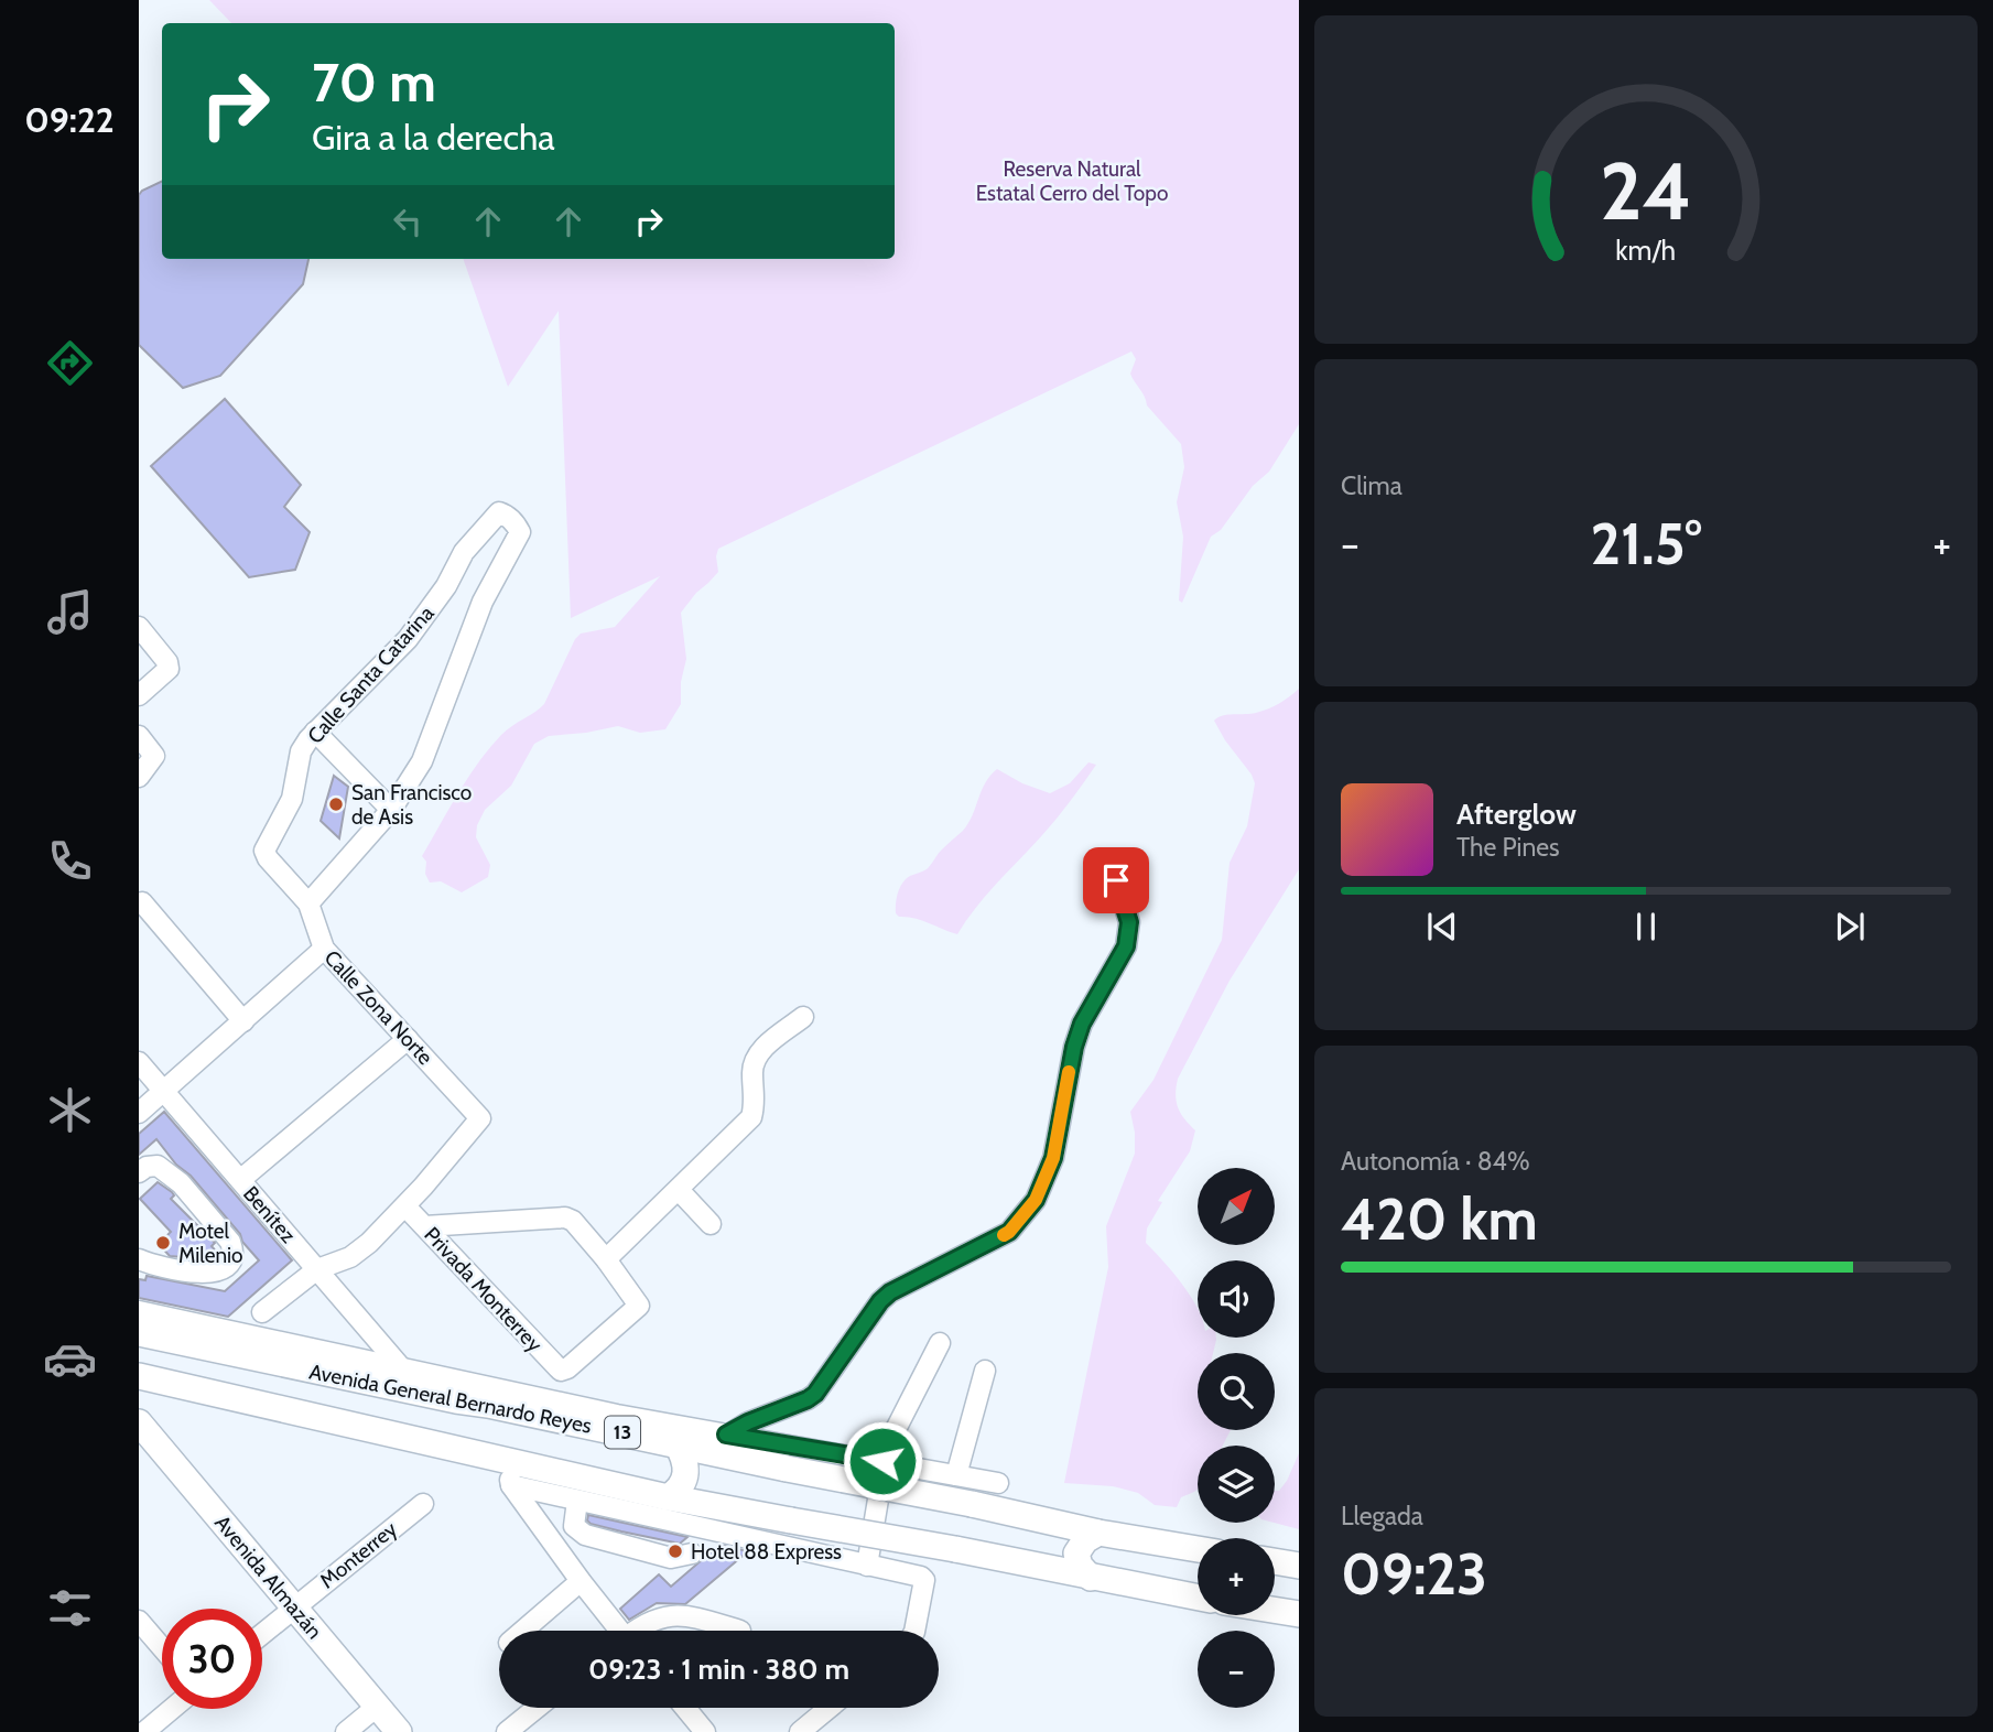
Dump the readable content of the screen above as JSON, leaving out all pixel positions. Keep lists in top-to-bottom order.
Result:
{
  "streets": {
    "main road": ["Avenida General Bernardo Reyes", "13", "Avenida Almazán"],
    "street": [
      "Calle Santa Catarina",
      "Calle Zona Norte",
      "Benítez",
      "Privada Monterrey",
      "Monterrey"
    ]
  },
  "crossings": [
    ["Calle Santa Catarina", "Calle Zona Norte"],
    ["Calle Zona Norte", "Privada Monterrey"],
    ["Monterrey", "Avenida Almazán"]
  ],
  "parks": ["Reserva Natural Estatal Cerro del Topo"],
  "places": ["San Francisco de Asis", "Motel Milenio", "Hotel 88 Express"],
  "north": "top right",
  "page": {
    "tabs": "09:22",
    "turn": ["70 m", "Gira a la derecha"],
    "tile": [
      "Clima",
      ["Autonomía · 84%", "420 km"],
      ["Llegada", "09:23"]
    ],
    "heat": ["−", "21.5°", "+"],
    "song": ["Afterglow", "The Pines"],
    "map_buttons": ["+", "−"],
    "limit": "30",
    "trip": "09:23 · 1 min · 380 m",
    "gauge": ["24", "km/h"]
  }
}
